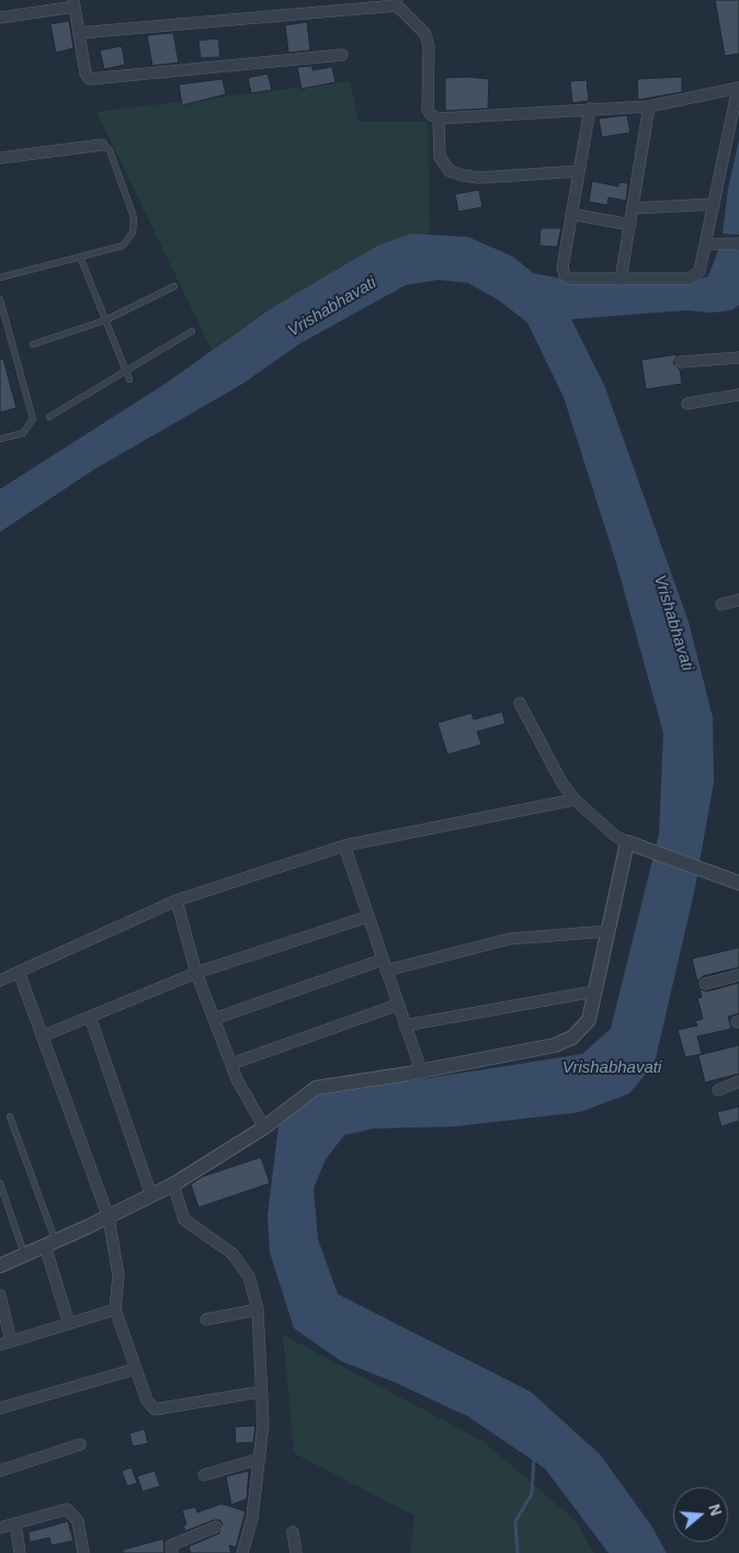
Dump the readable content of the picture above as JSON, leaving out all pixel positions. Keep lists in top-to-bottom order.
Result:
{
  "water": ["Vrishabhavati"],
  "north": "right"
}
